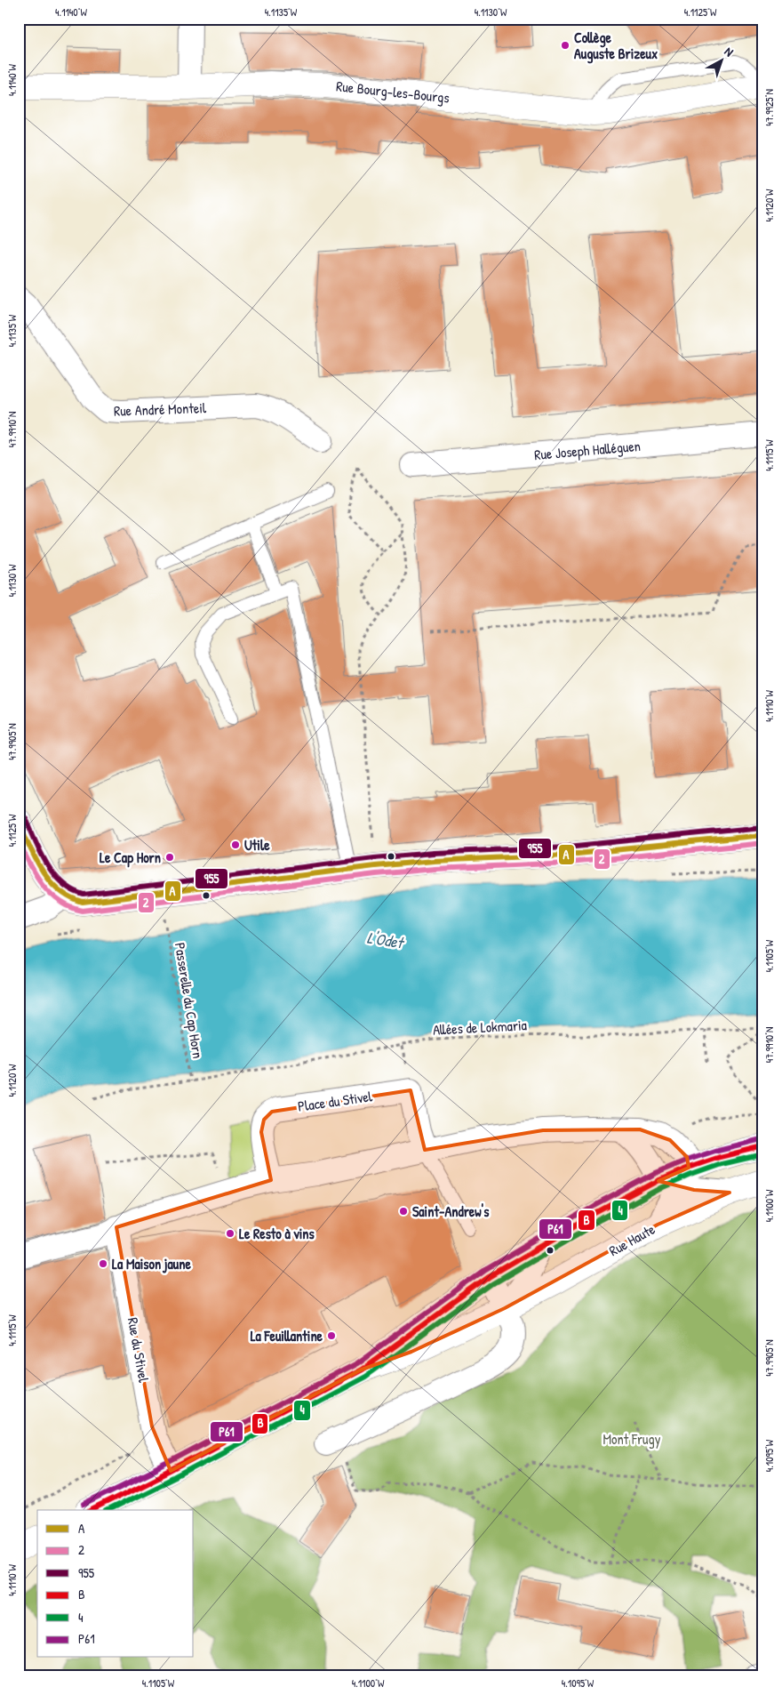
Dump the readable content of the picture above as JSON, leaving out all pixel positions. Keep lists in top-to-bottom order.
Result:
{
  "streets": {
    "main road": ["Rue Bourg-les-Bourgs", "Rue Haute"],
    "street": [
      "Rue André Monteil",
      "Rue Joseph Halléguen",
      "Place du Stivel",
      "Rue du Stivel"
    ],
    "path": ["Passerelle du Cap Horn", "Allées de Lokmaria"]
  },
  "crossings": [
    ["Passerelle du Cap Horn", "Allées de Lokmaria"],
    ["Rue Haute", "Rue du Stivel"]
  ],
  "water": ["L'Odet"],
  "parks": ["Mont Frugy"],
  "places": [
    "Collège Auguste Brizeux",
    "Utile",
    "Le Cap Horn",
    "Saint-Andrew's",
    "Le Resto à vins",
    "La Maison jaune",
    "La Feuillantine"
  ],
  "lines": [
    "transit line 955",
    "transit line A",
    "transit line 2",
    "transit line P61",
    "transit line B",
    "transit line 4"
  ],
  "legend": [
    "A",
    "2",
    "955",
    "B",
    "4",
    "P61"
  ],
  "north": "top right",
  "coordinates": [
    "4.1140°W",
    "4.1135°W",
    "4.1130°W",
    "4.1125°W",
    "47.9925°N",
    "4.1120°W",
    "47.9910°N",
    "4.1115°W",
    "4.1110°W",
    "47.9905°N",
    "4.1105°W",
    "4.1100°W",
    "4.1095°W"
  ]
}
